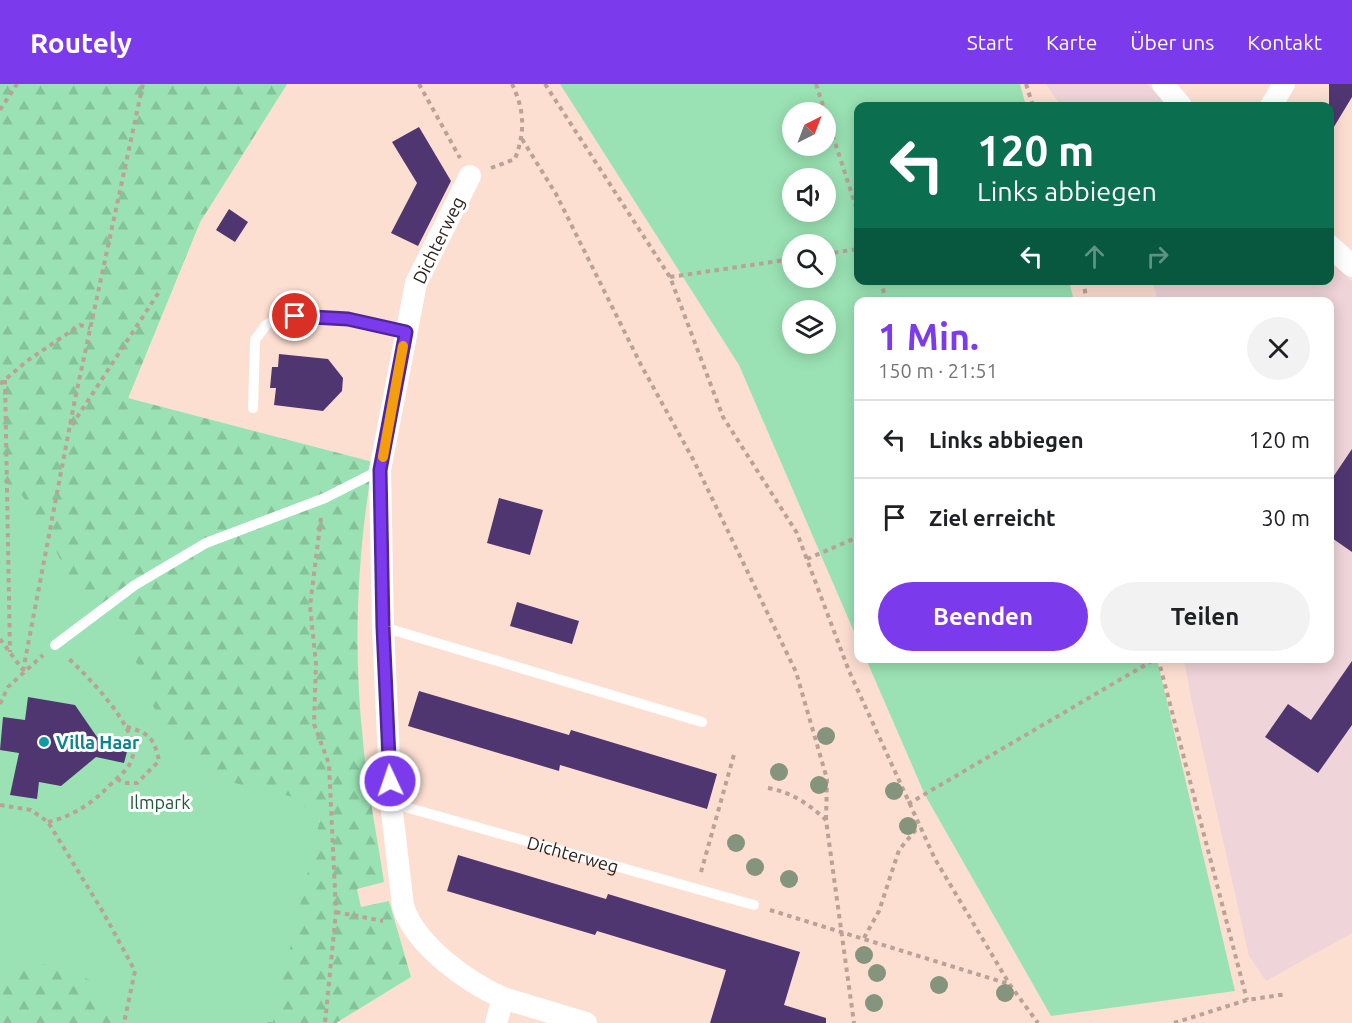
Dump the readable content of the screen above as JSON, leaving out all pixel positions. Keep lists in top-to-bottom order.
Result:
{
  "streets": {
    "street": ["Dichterweg"]
  },
  "parks": ["Ilmpark"],
  "places": ["Villa Haar"],
  "north": "top right",
  "page": {
    "header": "Routely",
    "nav": [
      "Start",
      "Karte",
      "Über uns",
      "Kontakt"
    ],
    "turn": ["120 m", "Links abbiegen"],
    "heading": ["1 Min.", "150 m · 21:51"],
    "list": [
      {
        "name": "Links abbiegen",
        "value": "120 m"
      },
      {
        "name": "Ziel erreicht",
        "value": "30 m"
      }
    ],
    "buttons": ["Beenden", "Teilen"]
  }
}
